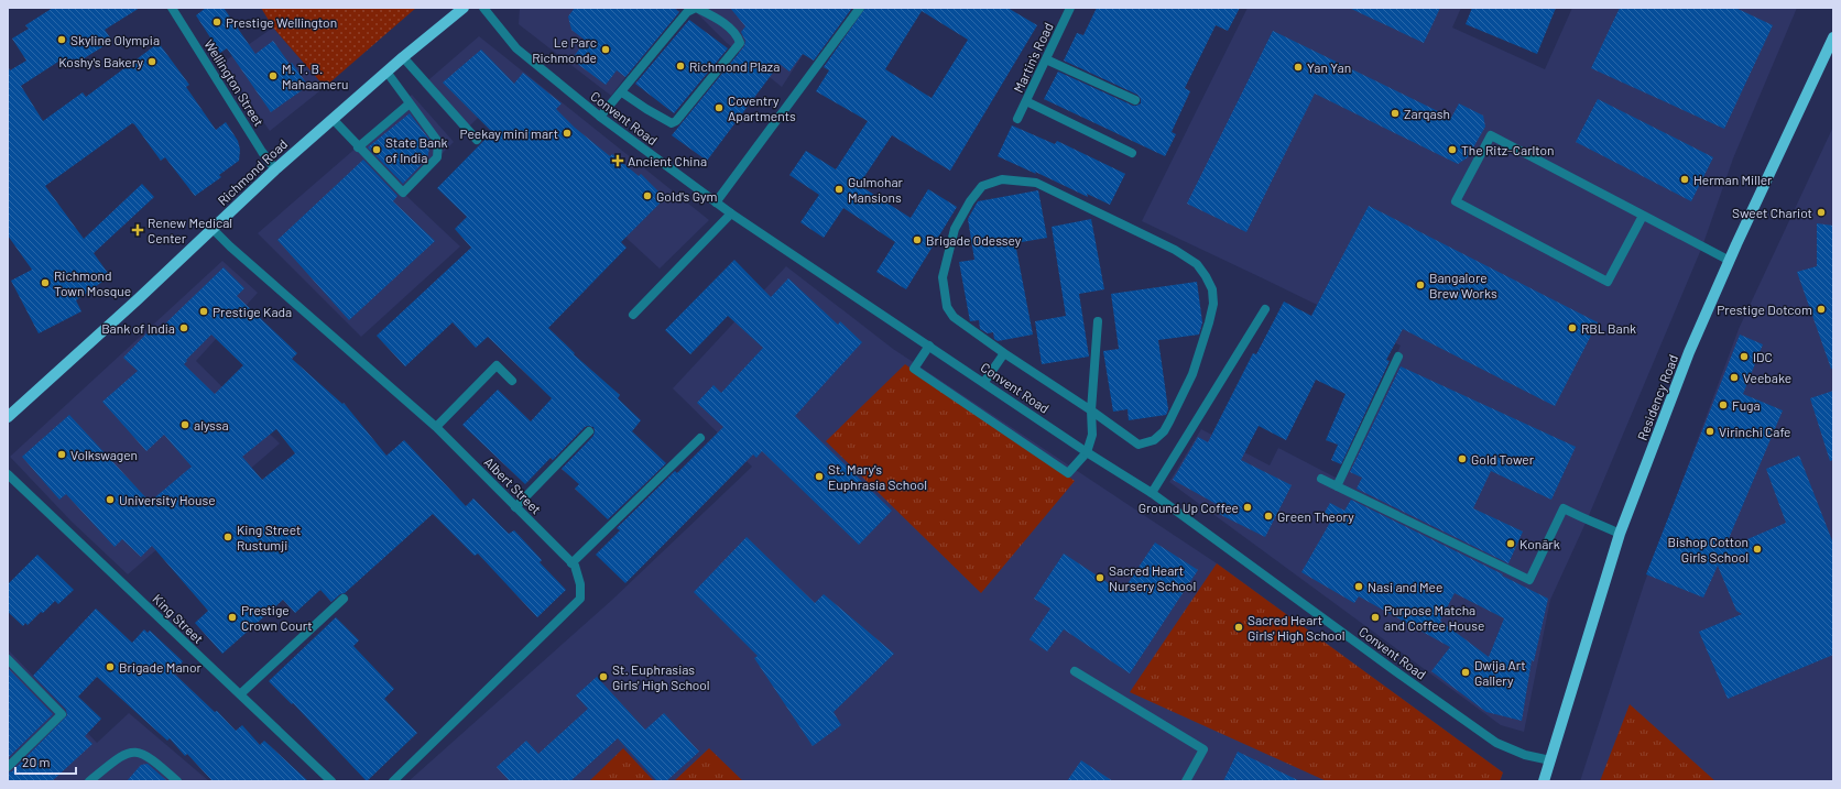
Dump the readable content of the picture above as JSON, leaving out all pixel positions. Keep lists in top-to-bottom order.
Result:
{
  "streets": {
    "main road": ["Richmond Road", "Residency Road"],
    "street": [
      "Martin's Road",
      "Wellington Street",
      "Convent Road",
      "Albert Street",
      "King Street"
    ]
  },
  "crossings": [
    ["Wellington Street", "Richmond Road"],
    ["Convent Road", "Residency Road"],
    ["Richmond Road", "Albert Street"]
  ],
  "places": {
    "other": [
      "Prestige Wellington",
      "Skyline Olympia",
      "Le Parc Richmonde",
      "Koshy's Bakery",
      "Richmond Plaza",
      "Yan Yan",
      "M. T. B. Mahaameru",
      "Coventry Apartments",
      "Zarqash",
      "Peekay mini mart",
      "State Bank of India",
      "The Ritz-Carlton",
      "Herman Miller",
      "Gulmohar Mansions",
      "Gold's Gym",
      "Sweet Chariot",
      "Brigade Odessey",
      "Richmond Town Mosque",
      "Bangalore Brew Works",
      "Prestige Dotcom",
      "Prestige Kada",
      "Bank of India",
      "RBL Bank",
      "IDC",
      "Veebake",
      "Fuga",
      "alyssa",
      "Virinchi Cafe",
      "Volkswagen",
      "Gold Tower",
      "St. Mary's Euphrasia School",
      "University House",
      "Ground Up Coffee",
      "Green Theory",
      "King Street Rustumji",
      "Konārk",
      "Bishop Cotton Girls School",
      "Sacred Heart Nursery School",
      "Nasi and Mee",
      "Prestige Crown Court",
      "Purpose Matcha and Coffee House",
      "Sacred Heart Girls' High School",
      "Brigade Manor",
      "Dwija Art Gallery",
      "St. Euphrasias Girls' High School"
    ],
    "health": ["Ancient China", "Renew Medical Center"]
  },
  "scale_bar": "20 m"
}
